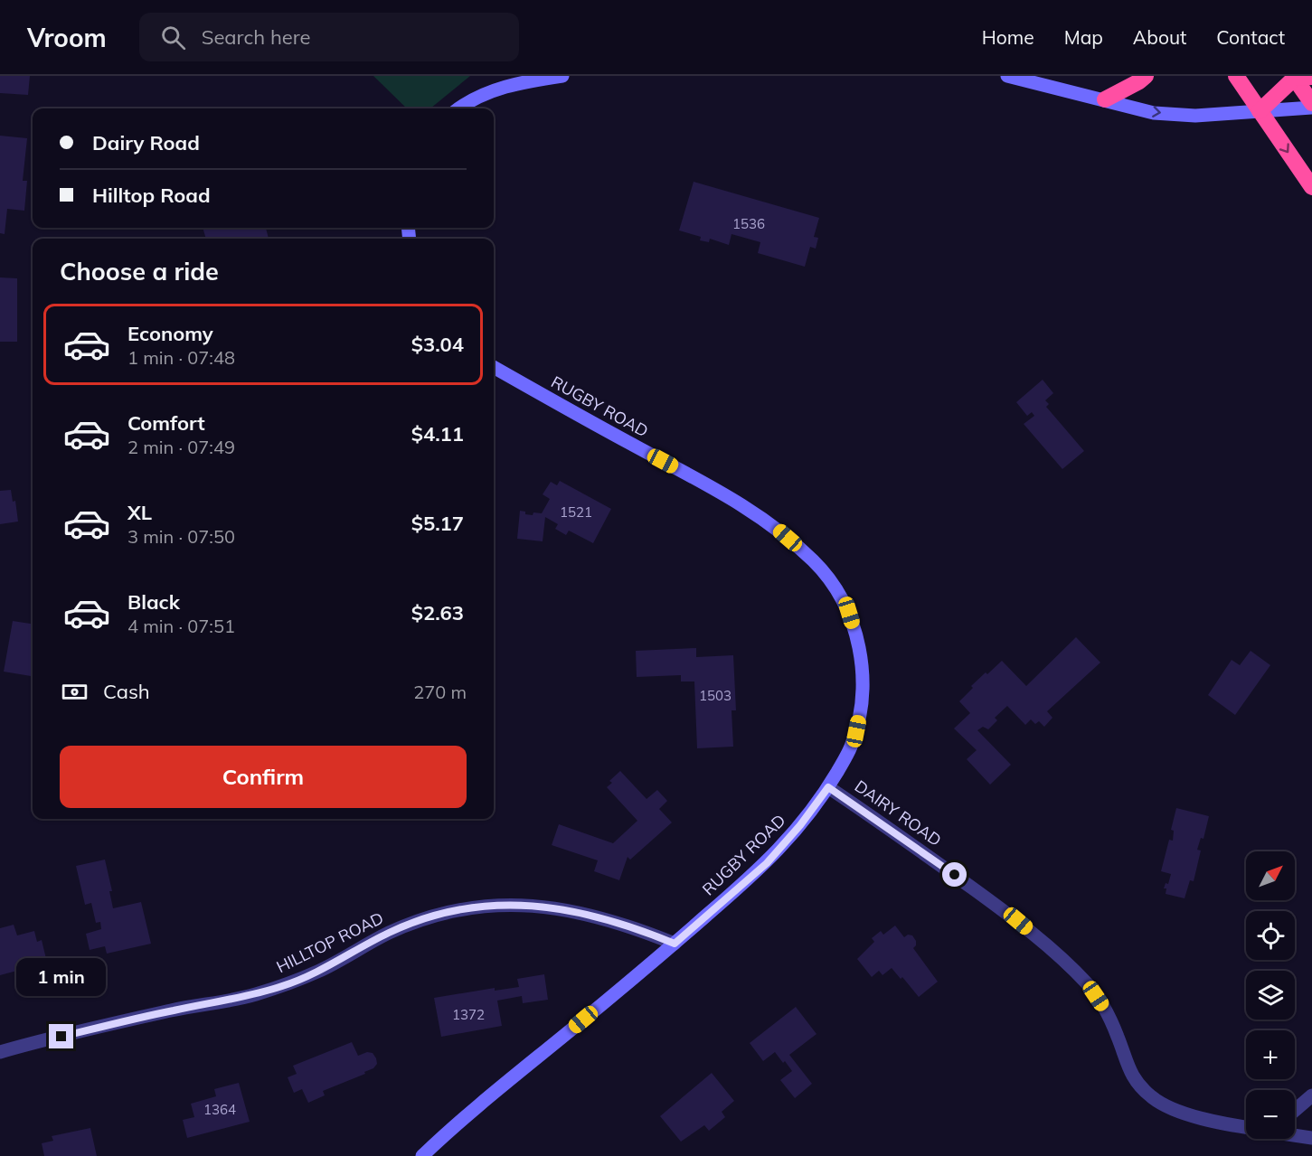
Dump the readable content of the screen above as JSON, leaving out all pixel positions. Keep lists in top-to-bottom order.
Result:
{
  "streets": {
    "street": ["RUGBY ROAD", "DAIRY ROAD", "HILLTOP ROAD"]
  },
  "crossings": [
    ["RUGBY ROAD", "DAIRY ROAD"],
    ["RUGBY ROAD", "HILLTOP ROAD"]
  ],
  "house_numbers": [
    "1536",
    "1521",
    "1503",
    "1372",
    "1364"
  ],
  "north": "top right",
  "page": {
    "header": "Vroom",
    "search": "Search here",
    "nav": [
      "Home",
      "Map",
      "About",
      "Contact"
    ],
    "banner": ["Dairy Road", "Hilltop Road"],
    "heading": "Choose a ride",
    "list": [
      {
        "name": "Economy",
        "note": "1 min · 07:48",
        "value": "$3.04"
      },
      {
        "name": "Comfort",
        "note": "2 min · 07:49",
        "value": "$4.11"
      },
      {
        "name": "XL",
        "note": "3 min · 07:50",
        "value": "$5.17"
      },
      {
        "name": "Black",
        "note": "4 min · 07:51",
        "value": "$2.63"
      }
    ],
    "pay": ["Cash", "270 m"],
    "buttons": "Confirm",
    "map_buttons": ["+", "−"],
    "bubble": "1 min"
  }
}
